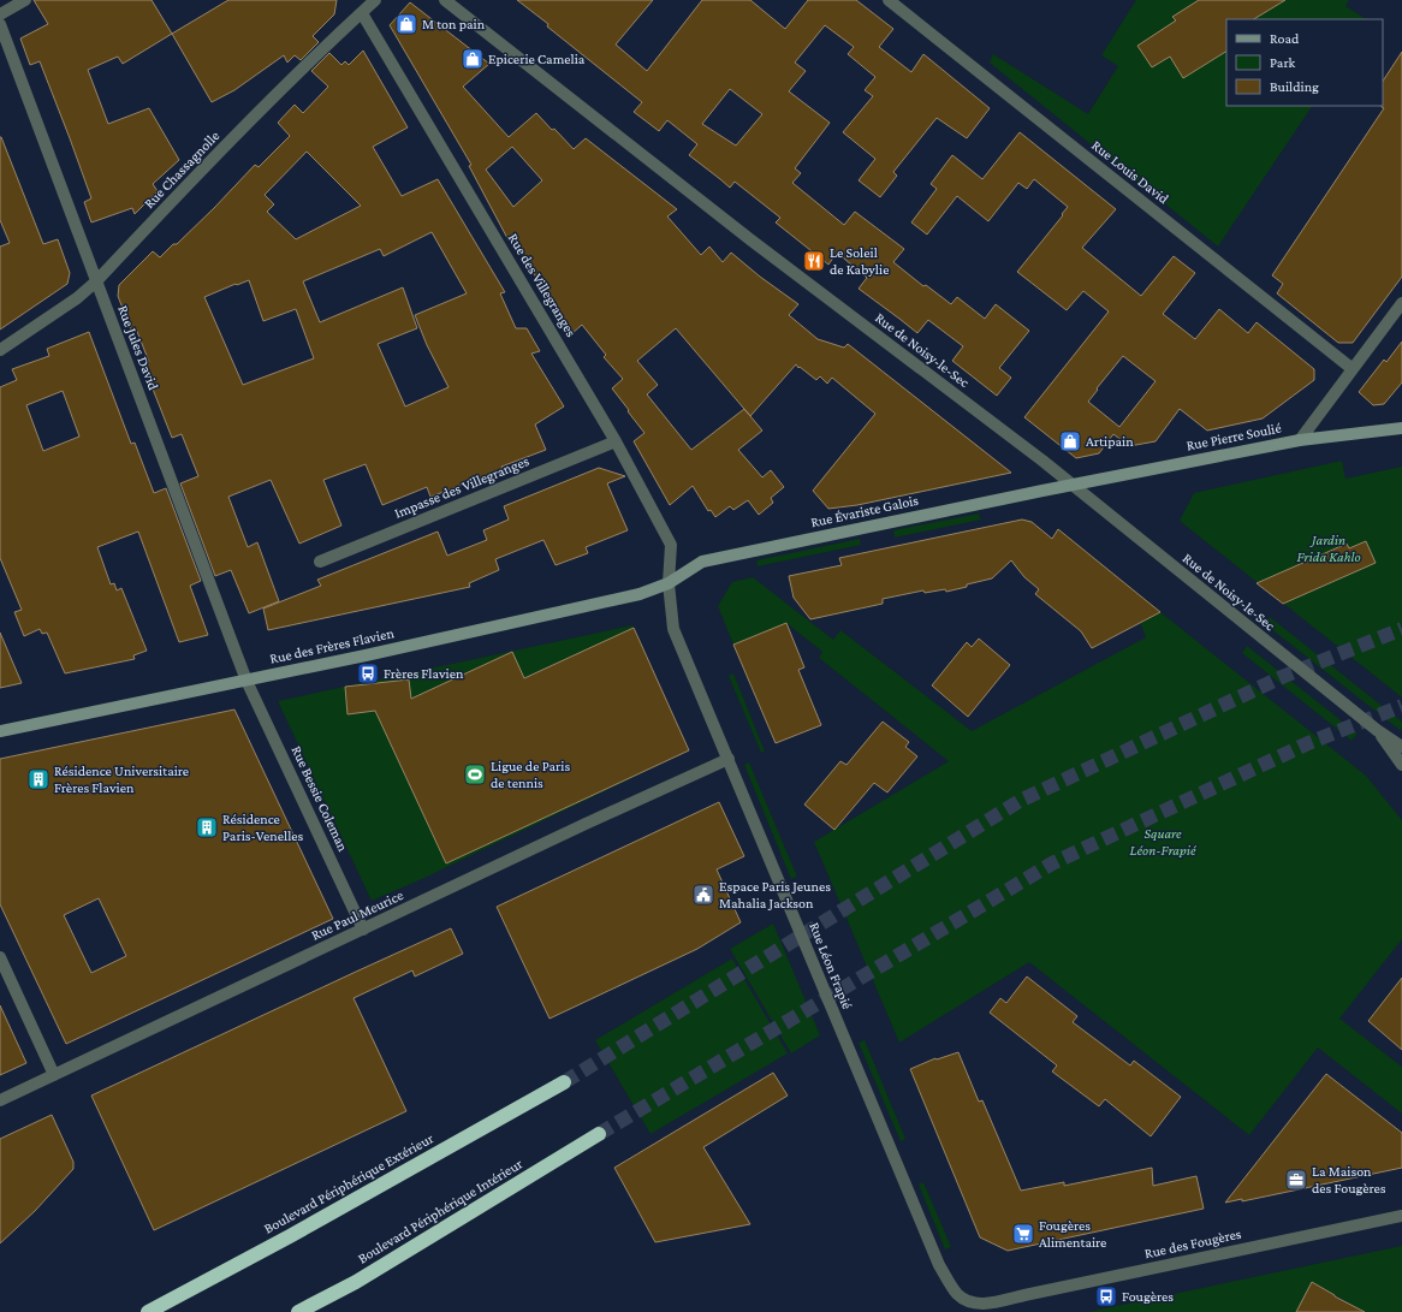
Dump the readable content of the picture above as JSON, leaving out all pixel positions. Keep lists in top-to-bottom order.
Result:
{
  "streets": {
    "highway": ["Boulevard Périphérique Extérieur", "Boulevard Périphérique Intérieur"],
    "street": [
      "Rue Chassagnolle",
      "Rue Louis David",
      "Rue des Villegranges",
      "Rue Jules David",
      "Rue de Noisy-le-Sec",
      "Rue Pierre Soulié",
      "Impasse des Villegranges",
      "Rue Évariste Galois",
      "Rue des Frères Flavien",
      "Rue Bessie Coleman",
      "Rue Paul Meurice",
      "Rue Léon Frapié",
      "Rue des Fougères"
    ]
  },
  "crossings": [
    ["Rue Chassagnolle", "Rue des Villegranges"],
    ["Rue Chassagnolle", "Rue Jules David"],
    ["Rue des Villegranges", "Impasse des Villegranges"],
    ["Rue des Villegranges", "Rue Évariste Galois"],
    ["Rue des Villegranges", "Rue des Frères Flavien"],
    ["Rue des Villegranges", "Rue Léon Frapié"],
    ["Rue Jules David", "Rue des Frères Flavien"],
    ["Rue Jules David", "Rue Bessie Coleman"],
    ["Rue de Noisy-le-Sec", "Rue Pierre Soulié"],
    ["Rue de Noisy-le-Sec", "Rue Évariste Galois"],
    ["Rue Pierre Soulié", "Rue Évariste Galois"],
    ["Rue Évariste Galois", "Rue des Frères Flavien"],
    ["Rue Évariste Galois", "Rue Léon Frapié"],
    ["Rue des Frères Flavien", "Rue Bessie Coleman"],
    ["Rue des Frères Flavien", "Rue Léon Frapié"],
    ["Rue Bessie Coleman", "Rue Paul Meurice"],
    ["Rue Paul Meurice", "Rue Léon Frapié"],
    ["Rue Léon Frapié", "Rue des Fougères"]
  ],
  "parks": ["Jardin Frida Kahlo", "Square Léon-Frapié"],
  "places": {
    "shop": ["M ton pain", "Epicerie Camelia", "Artipain"],
    "restaurant": ["Le Soleil de Kabylie"],
    "bus stop": ["Frères Flavien", "Fougères"],
    "sports": ["Ligue de Paris de tennis"],
    "building": ["Résidence Universitaire Frères Flavien", "Résidence Paris-Venelles"],
    "public building": ["Espace Paris Jeunes Mahalia Jackson"],
    "office": ["La Maison des Fougères"],
    "supermarket": ["Fougères Alimentaire"]
  },
  "legend": ["Road", "Park", "Building"]
}
